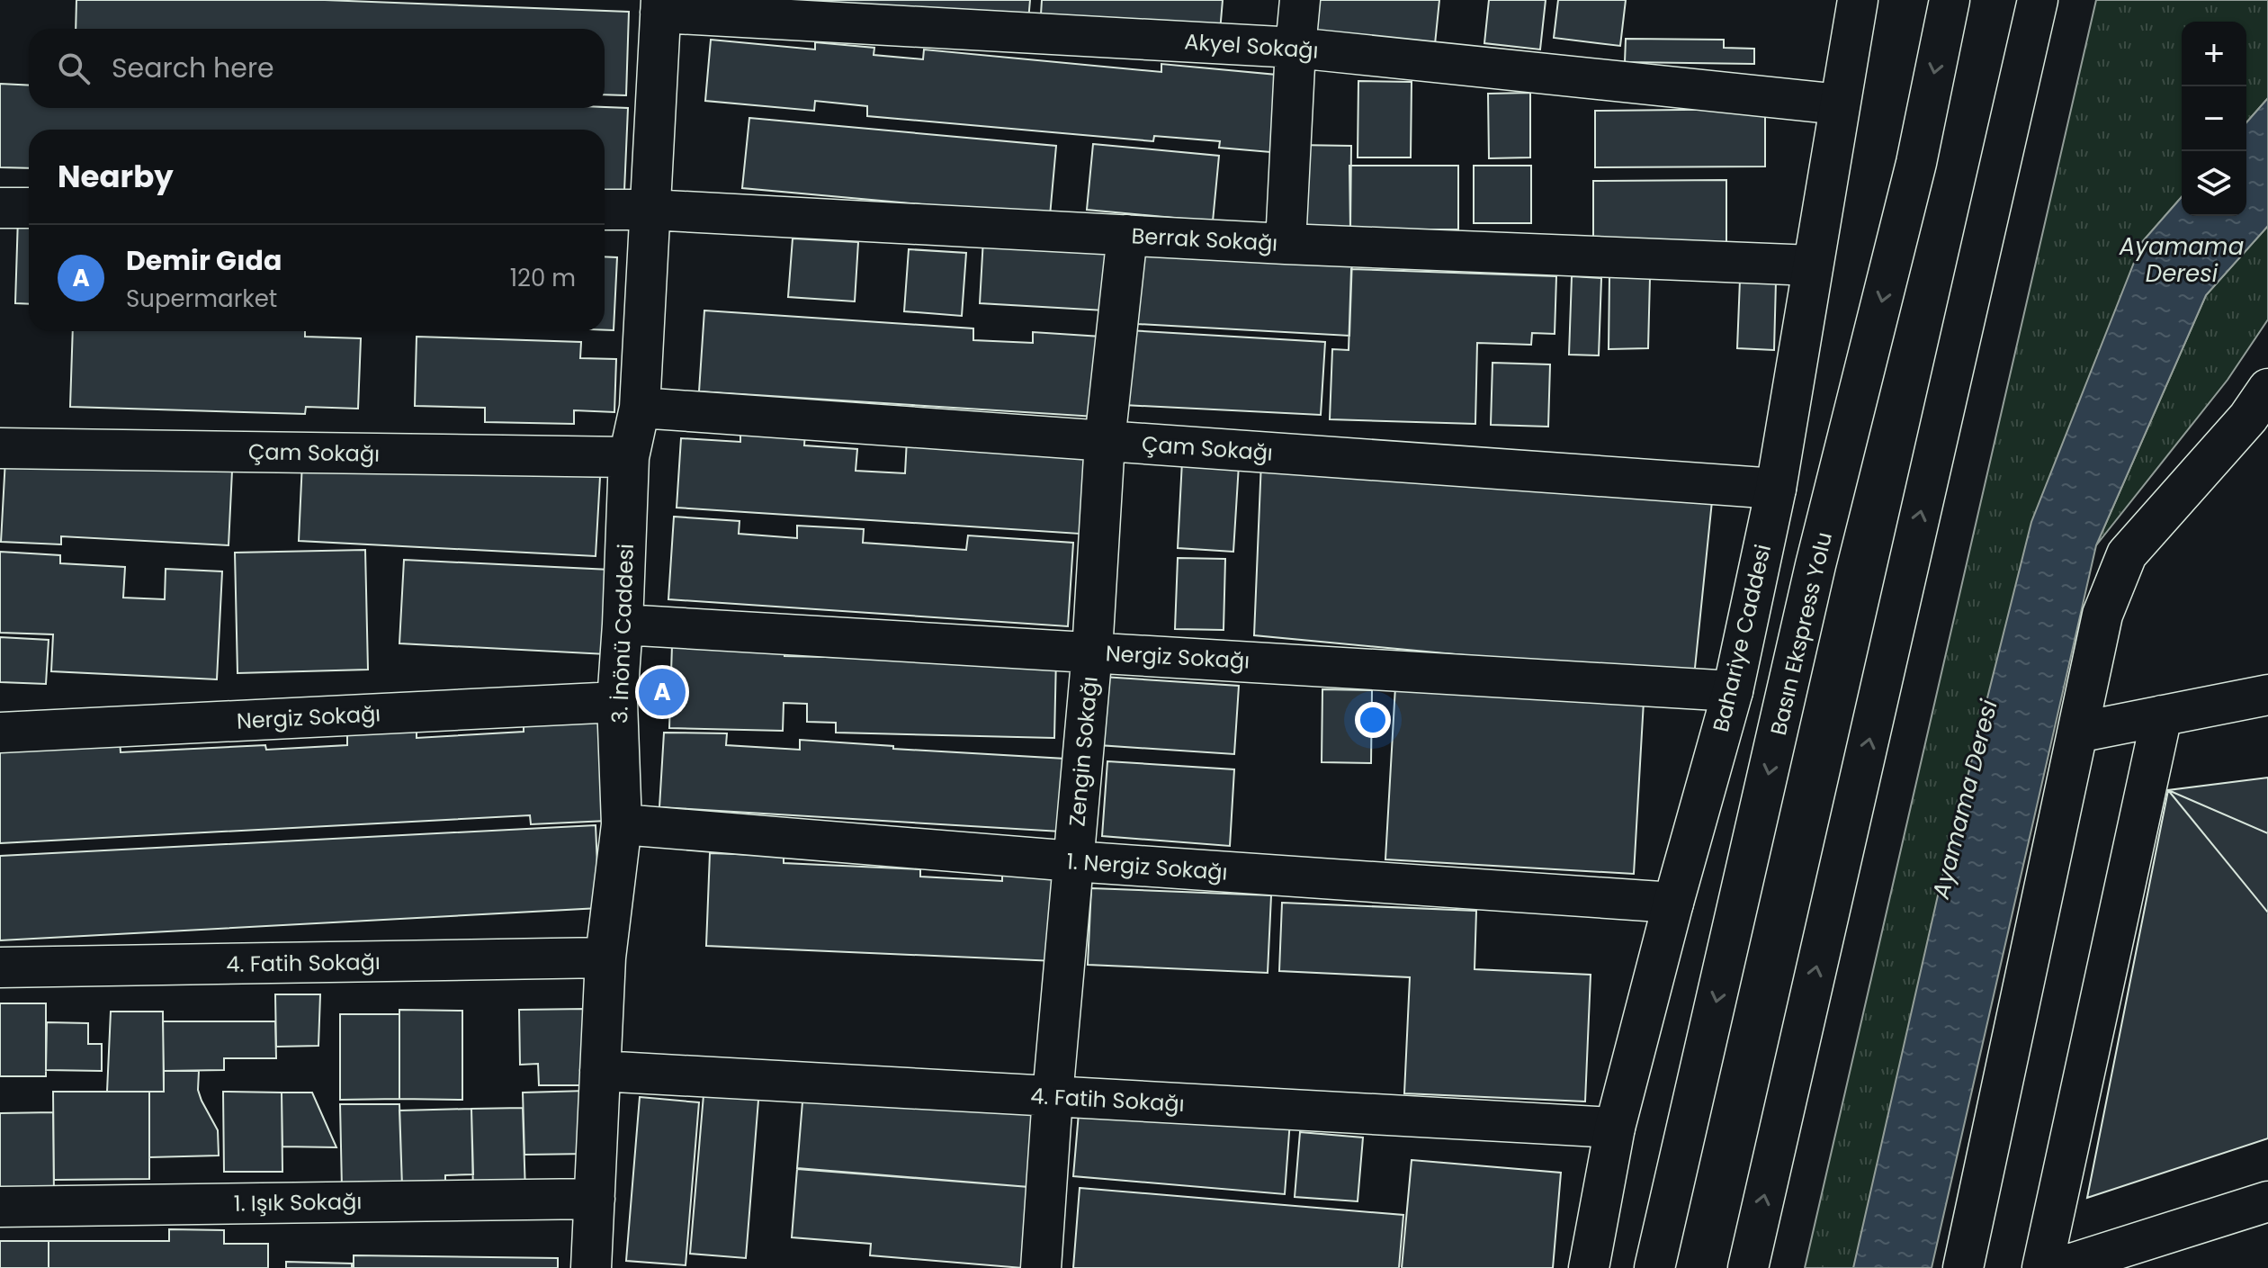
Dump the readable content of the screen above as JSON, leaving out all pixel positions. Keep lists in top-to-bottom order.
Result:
{
  "streets": {
    "main road": [
      "Akyel Sokağı",
      "Berrak Sokağı",
      "Çam Sokağı",
      "3. İnönü Caddesi",
      "Basın Ekspress Yolu",
      "Bahariye Caddesi",
      "Nergiz Sokağı",
      "Zengin Sokağı",
      "1. Nergiz Sokağı",
      "4. Fatih Sokağı",
      "1. Işık Sokağı"
    ]
  },
  "crossings": [
    ["Akyel Sokağı", "3. İnönü Caddesi"],
    ["Akyel Sokağı", "Bahariye Caddesi"],
    ["Berrak Sokağı", "3. İnönü Caddesi"],
    ["Berrak Sokağı", "Bahariye Caddesi"],
    ["Berrak Sokağı", "Zengin Sokağı"],
    ["Çam Sokağı", "3. İnönü Caddesi"],
    ["Çam Sokağı", "Bahariye Caddesi"],
    ["Çam Sokağı", "Zengin Sokağı"],
    ["3. İnönü Caddesi", "Nergiz Sokağı"],
    ["3. İnönü Caddesi", "1. Nergiz Sokağı"],
    ["3. İnönü Caddesi", "4. Fatih Sokağı"],
    ["3. İnönü Caddesi", "1. Işık Sokağı"],
    ["Bahariye Caddesi", "Nergiz Sokağı"],
    ["Bahariye Caddesi", "1. Nergiz Sokağı"],
    ["Bahariye Caddesi", "4. Fatih Sokağı"],
    ["Nergiz Sokağı", "Zengin Sokağı"],
    ["Zengin Sokağı", "1. Nergiz Sokağı"],
    ["Zengin Sokağı", "4. Fatih Sokağı"]
  ],
  "water": ["Ayamama Deresi"],
  "page": {
    "map_buttons": ["+", "−"],
    "search": "Search here",
    "heading": "Nearby",
    "list": [
      {
        "mark": "A",
        "name": "Demir Gıda",
        "note": "Supermarket",
        "value": "120 m"
      }
    ],
    "pins": "A"
  }
}
